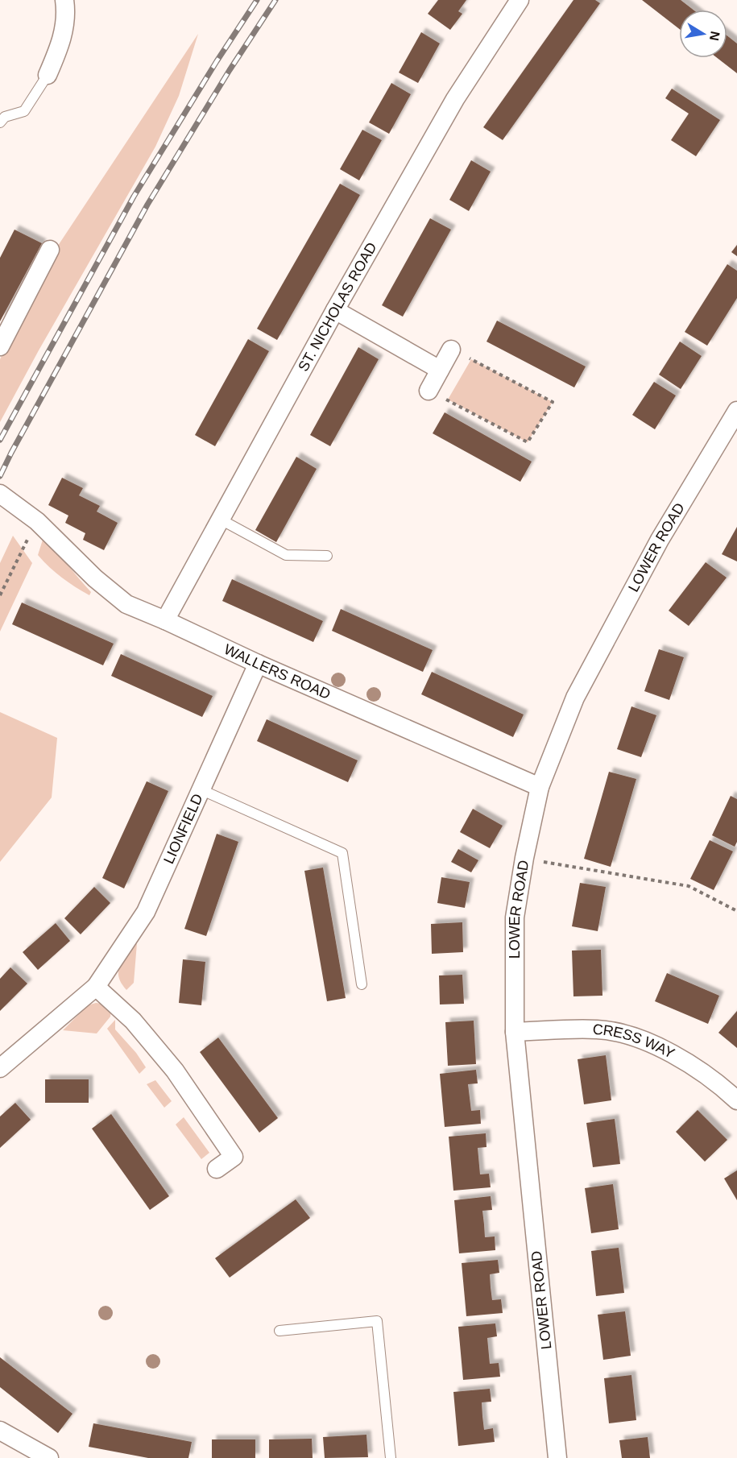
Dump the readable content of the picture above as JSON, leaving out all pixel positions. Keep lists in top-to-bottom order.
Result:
{
  "streets": {
    "street": [
      "ST. NICHOLAS ROAD",
      "LOWER ROAD",
      "WALLERS ROAD",
      "LIONFIELD",
      "CRESS WAY"
    ]
  },
  "crossings": [
    ["ST. NICHOLAS ROAD", "WALLERS ROAD"],
    ["LOWER ROAD", "WALLERS ROAD"],
    ["LOWER ROAD", "CRESS WAY"],
    ["WALLERS ROAD", "LIONFIELD"]
  ],
  "north": "right"
}
